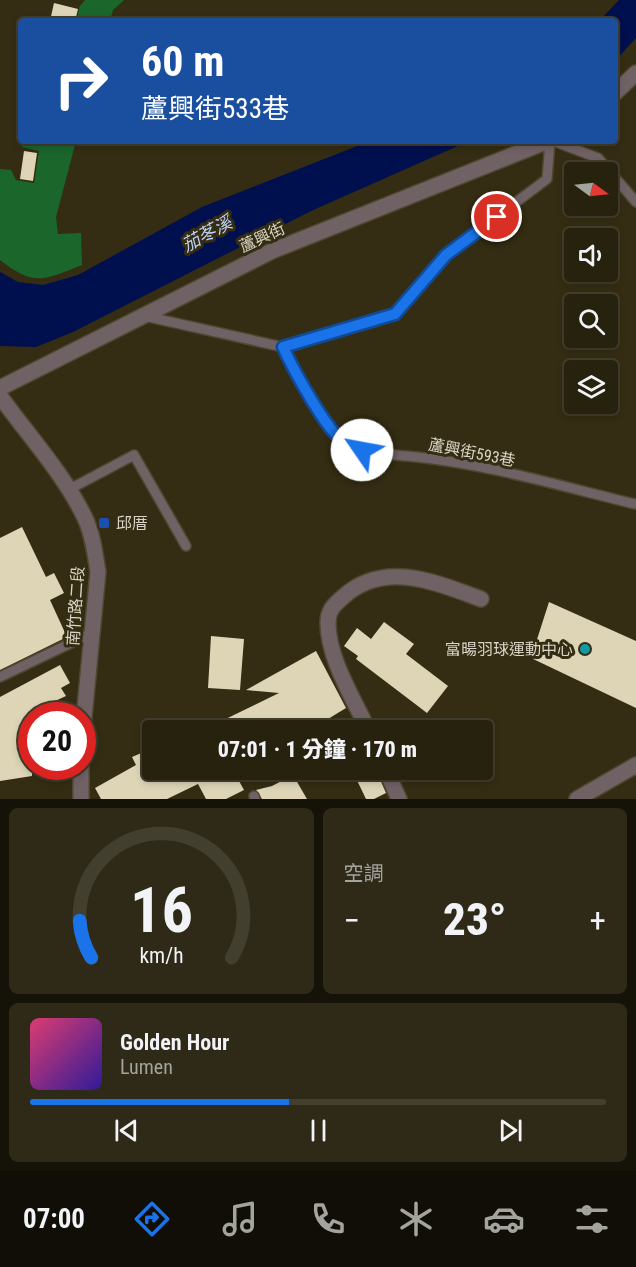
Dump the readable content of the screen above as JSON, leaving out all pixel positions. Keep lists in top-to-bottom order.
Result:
{
  "streets": {
    "street": ["蘆興街", "南竹路二段"],
    "lane": ["蘆興街593巷"]
  },
  "water": ["茄苳溪"],
  "places": {
    "transit": ["邱厝"],
    "other": ["富暘羽球運動中心"]
  },
  "north": "right",
  "page": {
    "turn": ["60 m", "蘆興街533巷"],
    "limit": "20",
    "trip": "07:01 · 1 分鐘 · 170 m",
    "tile": "空調",
    "heat": ["−", "23°", "+"],
    "song": ["Golden Hour", "Lumen"],
    "tabs": "07:00",
    "gauge": ["16", "km/h"]
  }
}
